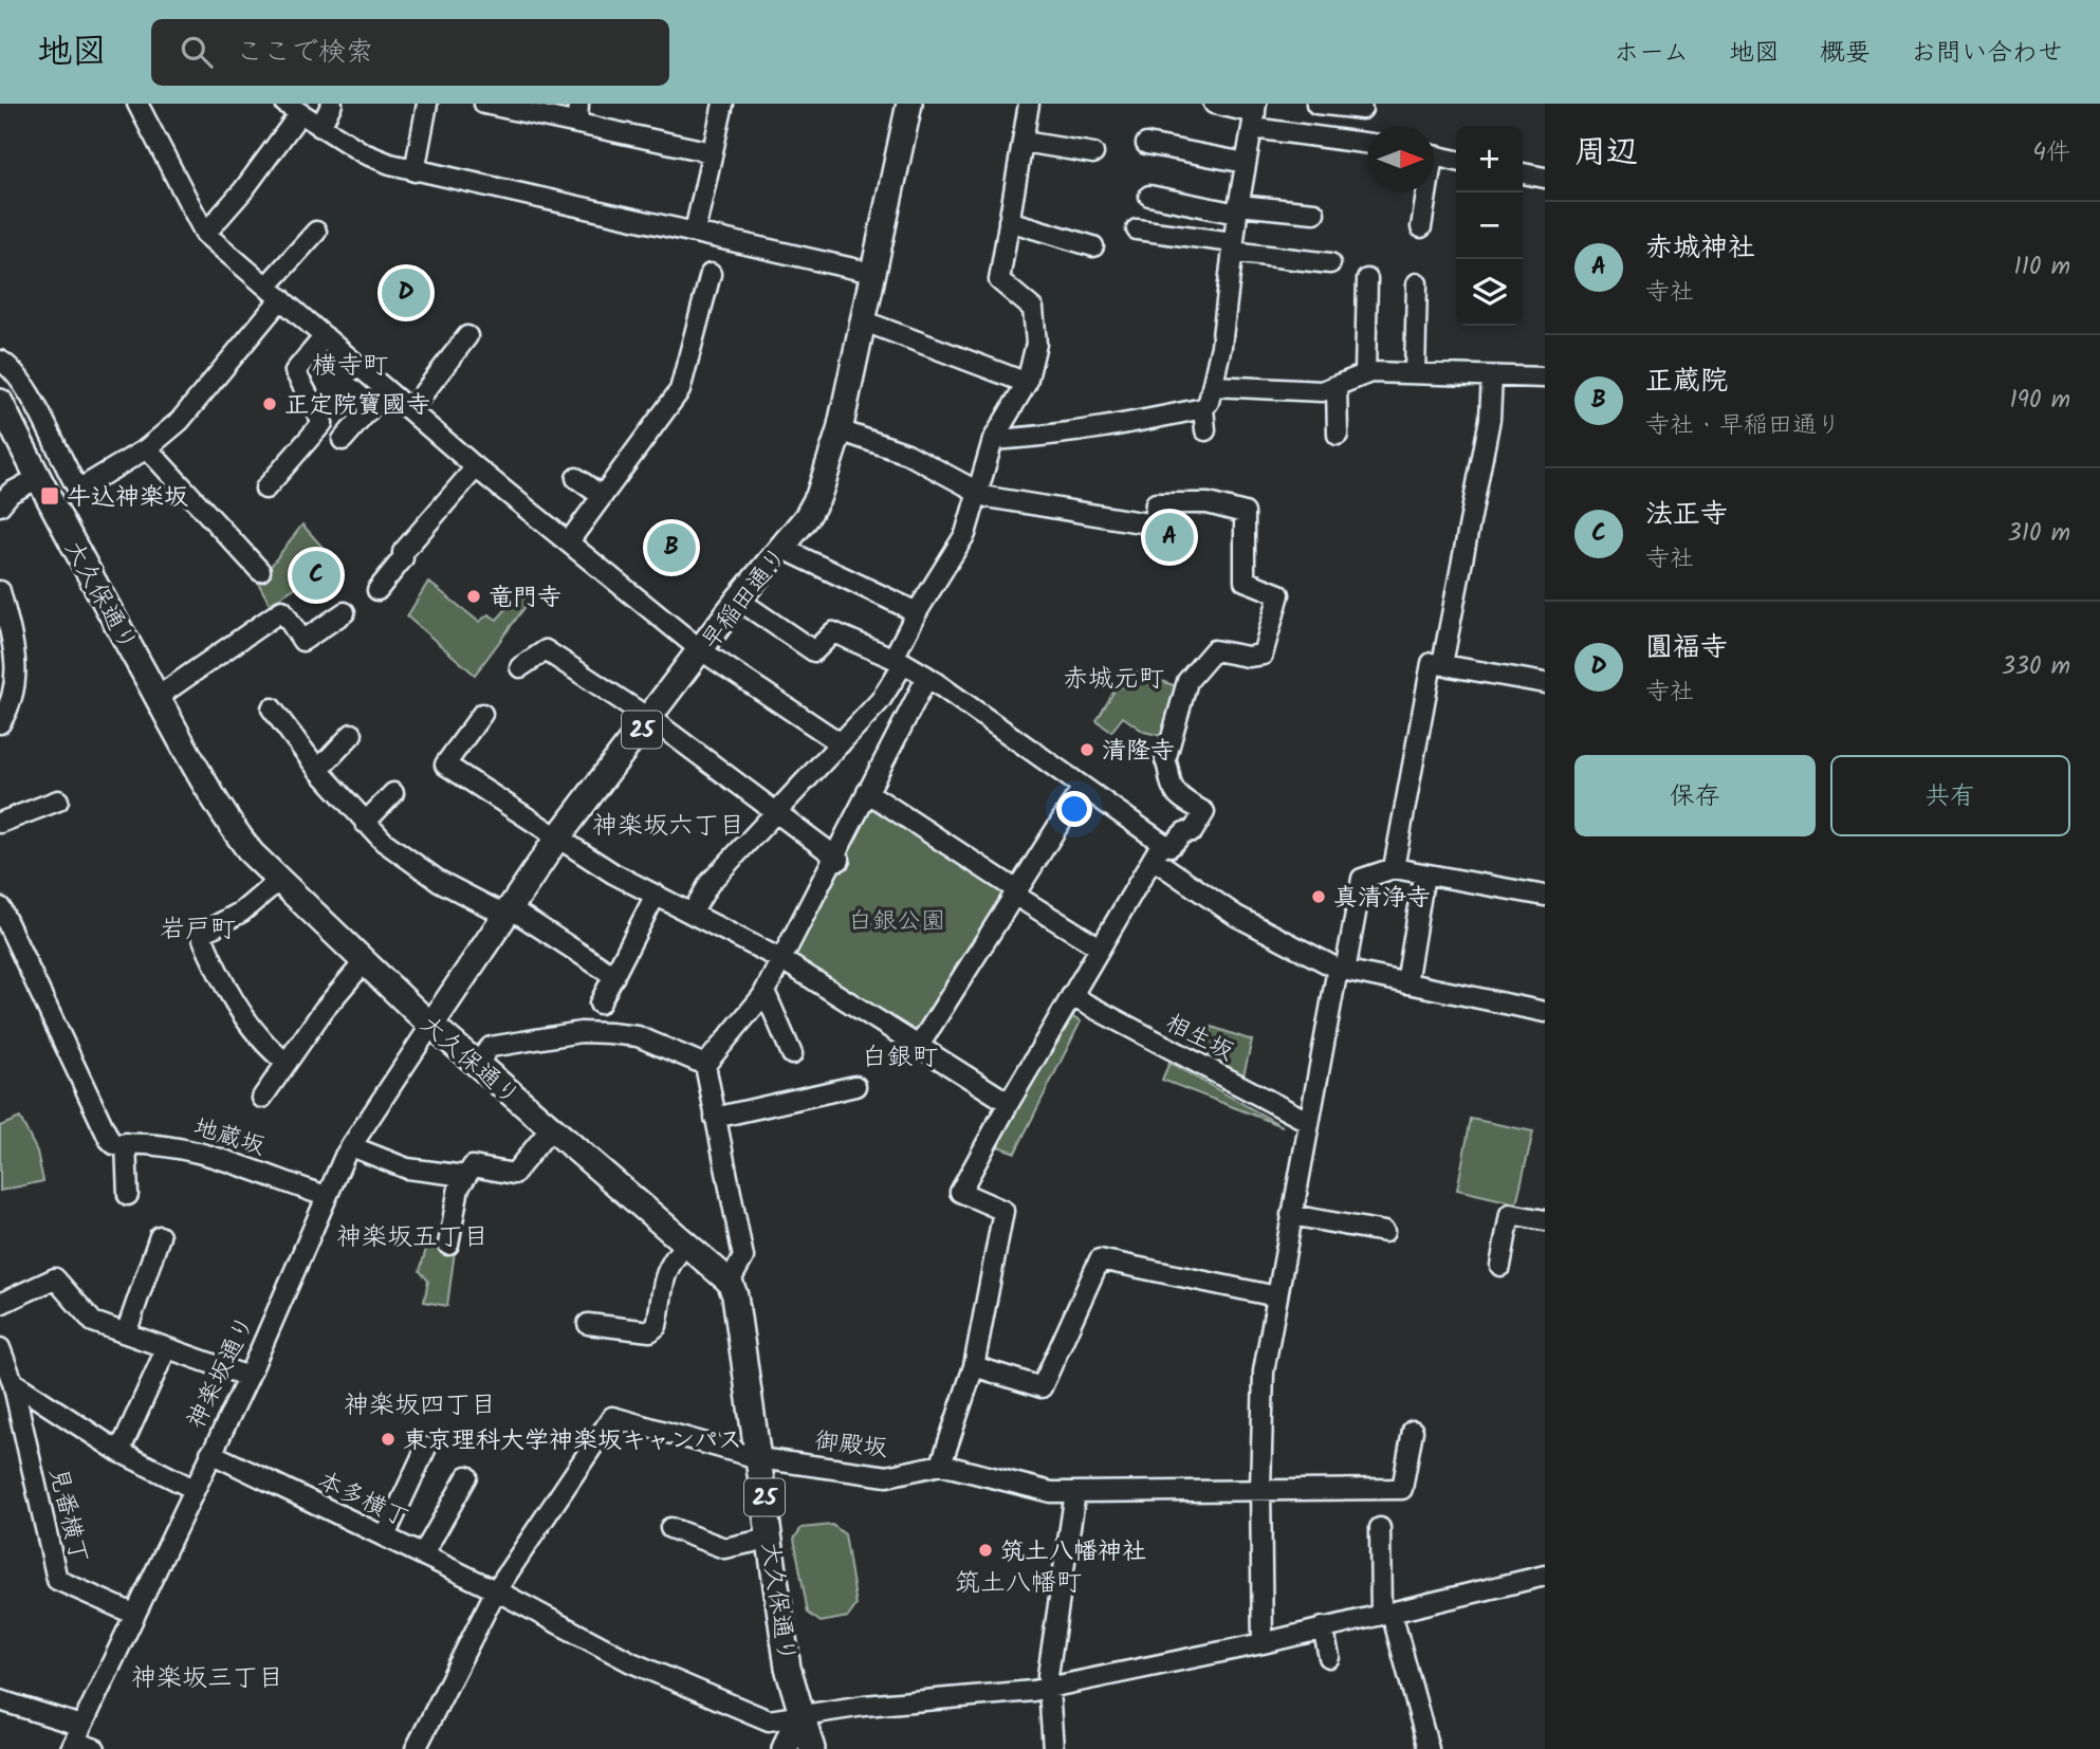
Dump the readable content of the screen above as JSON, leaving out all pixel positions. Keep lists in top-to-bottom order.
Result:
{
  "streets": {
    "main road": ["大久保通り", "早稲田通り", "25"],
    "street": [
      "相生坂",
      "地蔵坂",
      "神楽坂通り",
      "御殿坂",
      "本多横丁",
      "見番横丁"
    ]
  },
  "crossings": [
    ["大久保通り", "早稲田通り"],
    ["大久保通り", "25"],
    ["大久保通り", "神楽坂通り"],
    ["大久保通り", "御殿坂"],
    ["大久保通り", "本多横丁"],
    ["早稲田通り", "神楽坂通り"],
    ["25", "本多横丁"],
    ["地蔵坂", "神楽坂通り"],
    ["神楽坂通り", "本多横丁"],
    ["神楽坂通り", "見番横丁"],
    ["御殿坂", "本多横丁"]
  ],
  "districts": [
    "横寺町",
    "赤城元町",
    "神楽坂六丁目",
    "岩戸町",
    "白銀町",
    "神楽坂五丁目",
    "神楽坂四丁目",
    "筑土八幡町",
    "神楽坂三丁目"
  ],
  "parks": ["白銀公園"],
  "places": {
    "other": [
      "正定院寶國寺",
      "竜門寺",
      "清隆寺",
      "真清浄寺",
      "東京理科大学神楽坂キャンパス",
      "筑土八幡神社"
    ],
    "transit": ["牛込神楽坂"]
  },
  "north": "right",
  "page": {
    "header": "地図",
    "search": "ここで検索",
    "nav": [
      "ホーム",
      "地図",
      "概要",
      "お問い合わせ"
    ],
    "heading": ["周辺", "4件"],
    "map_buttons": ["+", "−"],
    "list": [
      {
        "mark": "A",
        "name": "赤城神社",
        "note": "寺社",
        "value": "110 m"
      },
      {
        "mark": "B",
        "name": "正蔵院",
        "note": "寺社 · 早稲田通り",
        "value": "190 m"
      },
      {
        "mark": "C",
        "name": "法正寺",
        "note": "寺社",
        "value": "310 m"
      },
      {
        "mark": "D",
        "name": "圓福寺",
        "note": "寺社",
        "value": "330 m"
      }
    ],
    "pins": [
      "D",
      "A",
      "B",
      "C"
    ],
    "buttons": ["保存", "共有"]
  }
}
